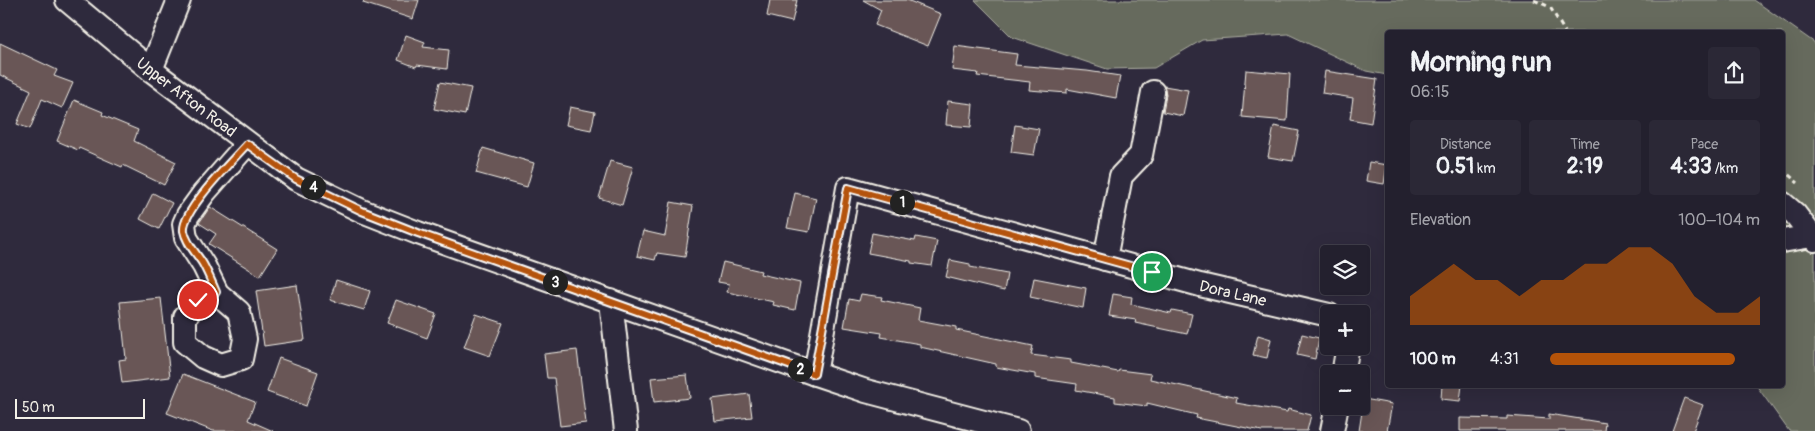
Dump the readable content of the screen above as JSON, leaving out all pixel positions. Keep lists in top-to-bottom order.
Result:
{
  "streets": {
    "street": ["Upper Afton Road", "Dora Lane"]
  },
  "crossings": [
    ["Upper Afton Road", "Dora Lane"]
  ],
  "scale_bar": "50 m",
  "page": {
    "heading": ["Morning run", "06:15"],
    "stats": [
      ["Distance", "0.51 km"],
      ["Time", "2:19"],
      ["Pace", "4:33 /km"]
    ],
    "pins": [
      "4",
      "1",
      "3",
      "2"
    ],
    "chart": ["Elevation", "100–104 m"],
    "map_buttons": ["+", "−"],
    "list": [
      {
        "name": "100 m",
        "note": "4:31"
      }
    ],
    "scale": "50 m"
  }
}
